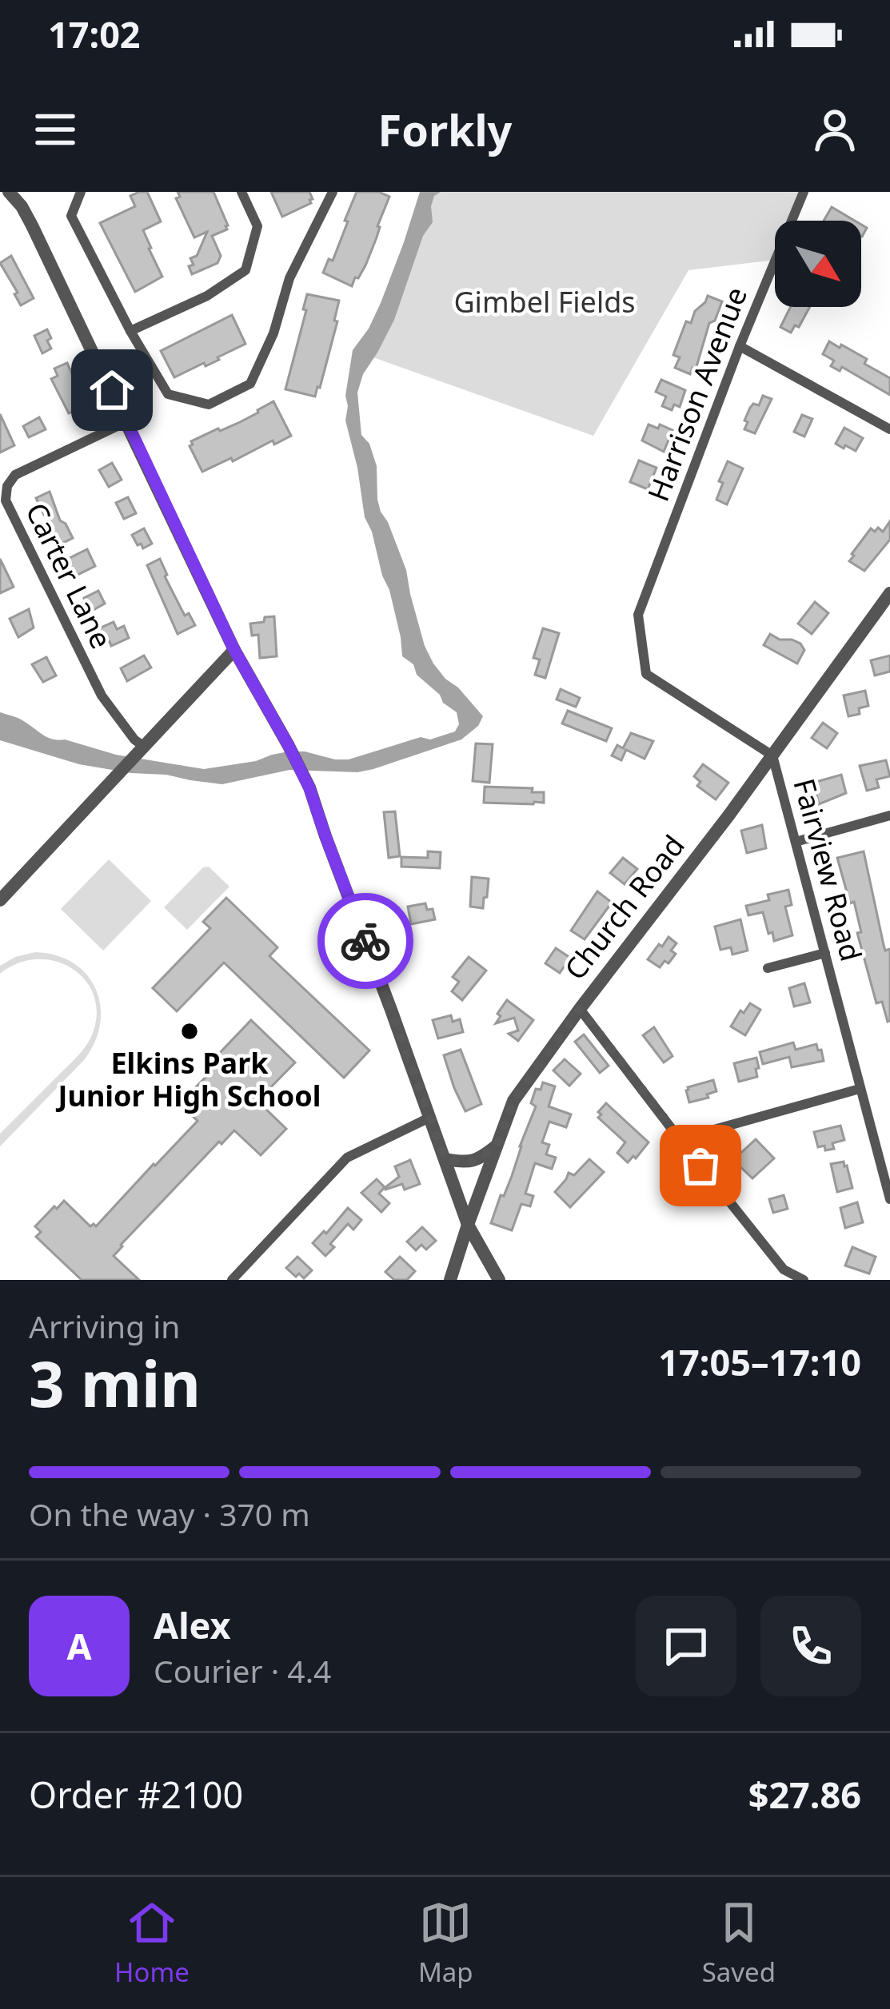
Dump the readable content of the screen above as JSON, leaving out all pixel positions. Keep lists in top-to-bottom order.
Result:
{
  "streets": {
    "street": [
      "Harrison Avenue",
      "Carter Lane",
      "Fairview Road",
      "Church Road"
    ]
  },
  "crossings": [
    ["Harrison Avenue", "Fairview Road"],
    ["Fairview Road", "Church Road"]
  ],
  "parks": ["Gimbel Fields"],
  "places": ["Elkins Park Junior High School"],
  "north": "bottom right",
  "page": {
    "status": "17:02",
    "header": "Forkly",
    "heading": ["3 min", "Arriving in", "17:05–17:10"],
    "panel": [
      "Alex",
      "Courier · 4.4",
      "Order #2100",
      "$27.86"
    ],
    "bar": "On the way · 370 m",
    "round": "A",
    "tabs": ["Home", "Map", "Saved"]
  }
}
